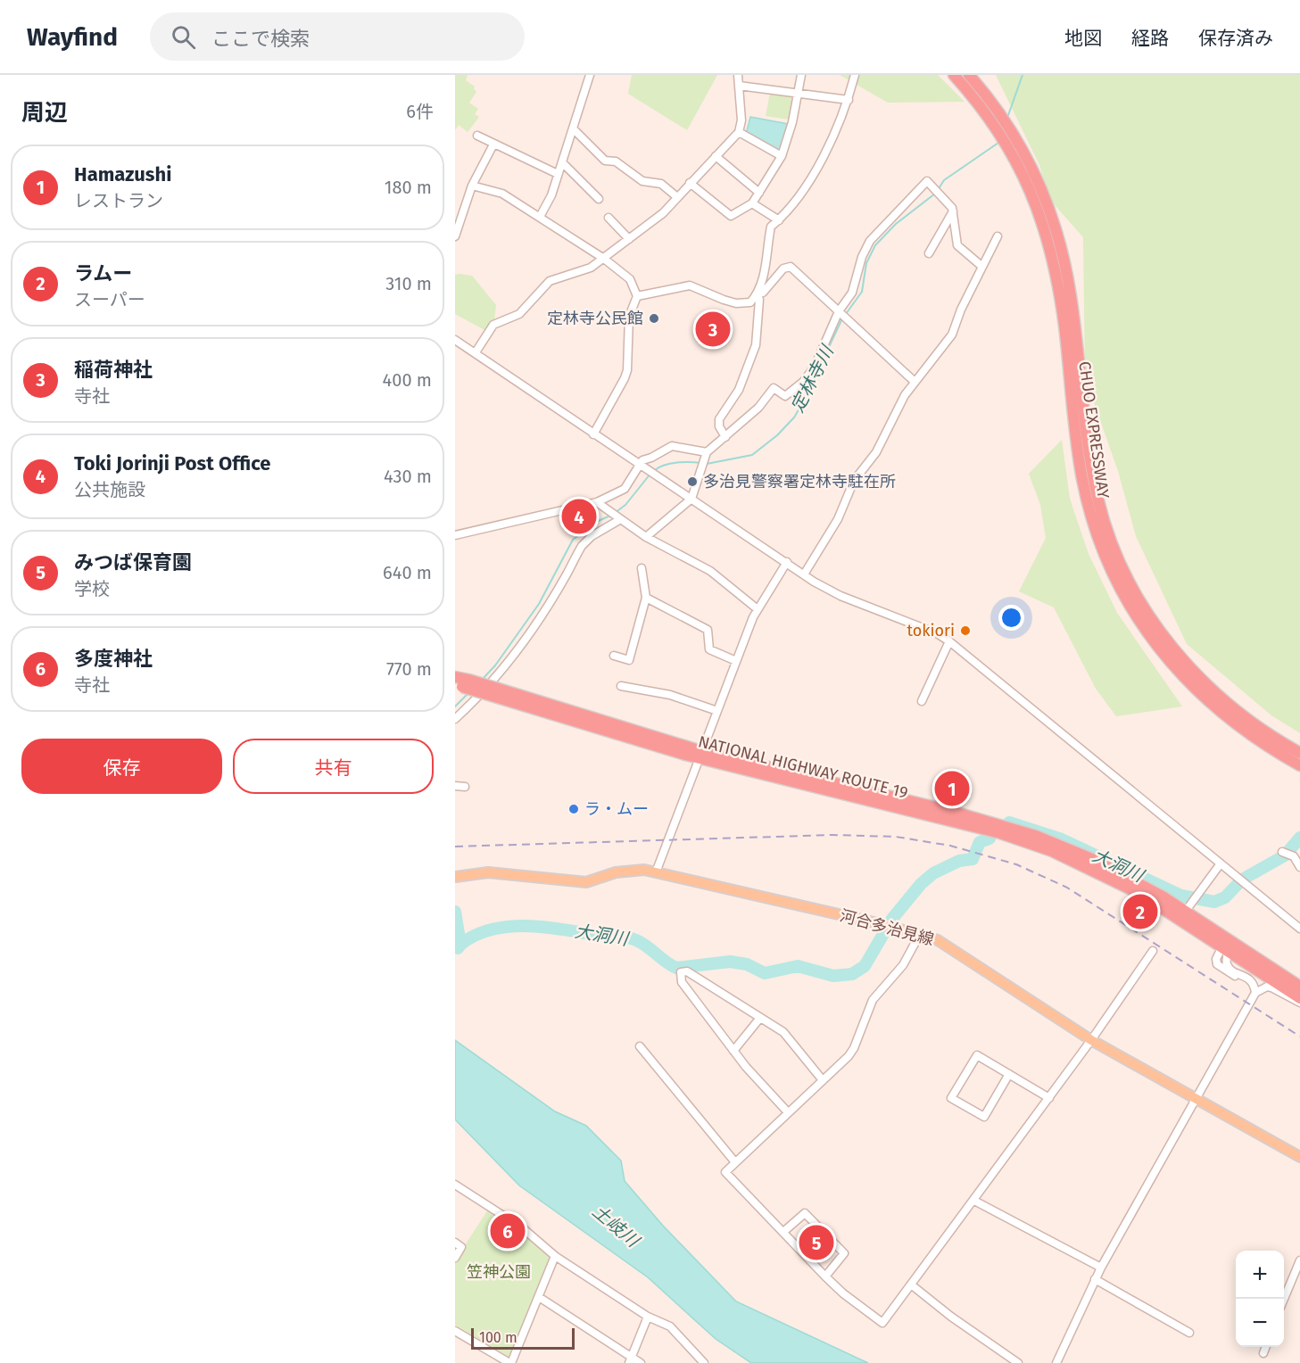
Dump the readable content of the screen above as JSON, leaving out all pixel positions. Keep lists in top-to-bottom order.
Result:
{
  "streets": {
    "highway": ["CHUO EXPRESSWAY", "NATIONAL HIGHWAY ROUTE 19"],
    "main road": ["河合多治見線"]
  },
  "water": ["定林寺川", "大洞川", "土岐川"],
  "parks": ["笠神公園"],
  "places": [
    "定林寺公民館",
    "多治見警察署定林寺駐在所",
    "tokiori",
    "ラ・ムー"
  ],
  "scale_bar": "100 m",
  "page": {
    "header": "Wayfind",
    "search": "ここで検索",
    "nav": ["地図", "経路", "保存済み"],
    "heading": ["周辺", "6件"],
    "list": [
      {
        "mark": "1",
        "name": "Hamazushi",
        "note": "レストラン",
        "value": "180 m"
      },
      {
        "mark": "2",
        "name": "ラムー",
        "note": "スーパー",
        "value": "310 m"
      },
      {
        "mark": "3",
        "name": "稲荷神社",
        "note": "寺社",
        "value": "400 m"
      },
      {
        "mark": "4",
        "name": "Toki Jorinji Post Office",
        "note": "公共施設",
        "value": "430 m"
      },
      {
        "mark": "5",
        "name": "みつば保育園",
        "note": "学校",
        "value": "640 m"
      },
      {
        "mark": "6",
        "name": "多度神社",
        "note": "寺社",
        "value": "770 m"
      }
    ],
    "pins": [
      "3",
      "4",
      "1",
      "2",
      "6",
      "5"
    ],
    "buttons": ["保存", "共有"],
    "map_buttons": ["+", "−"],
    "scale": "100 m"
  }
}
